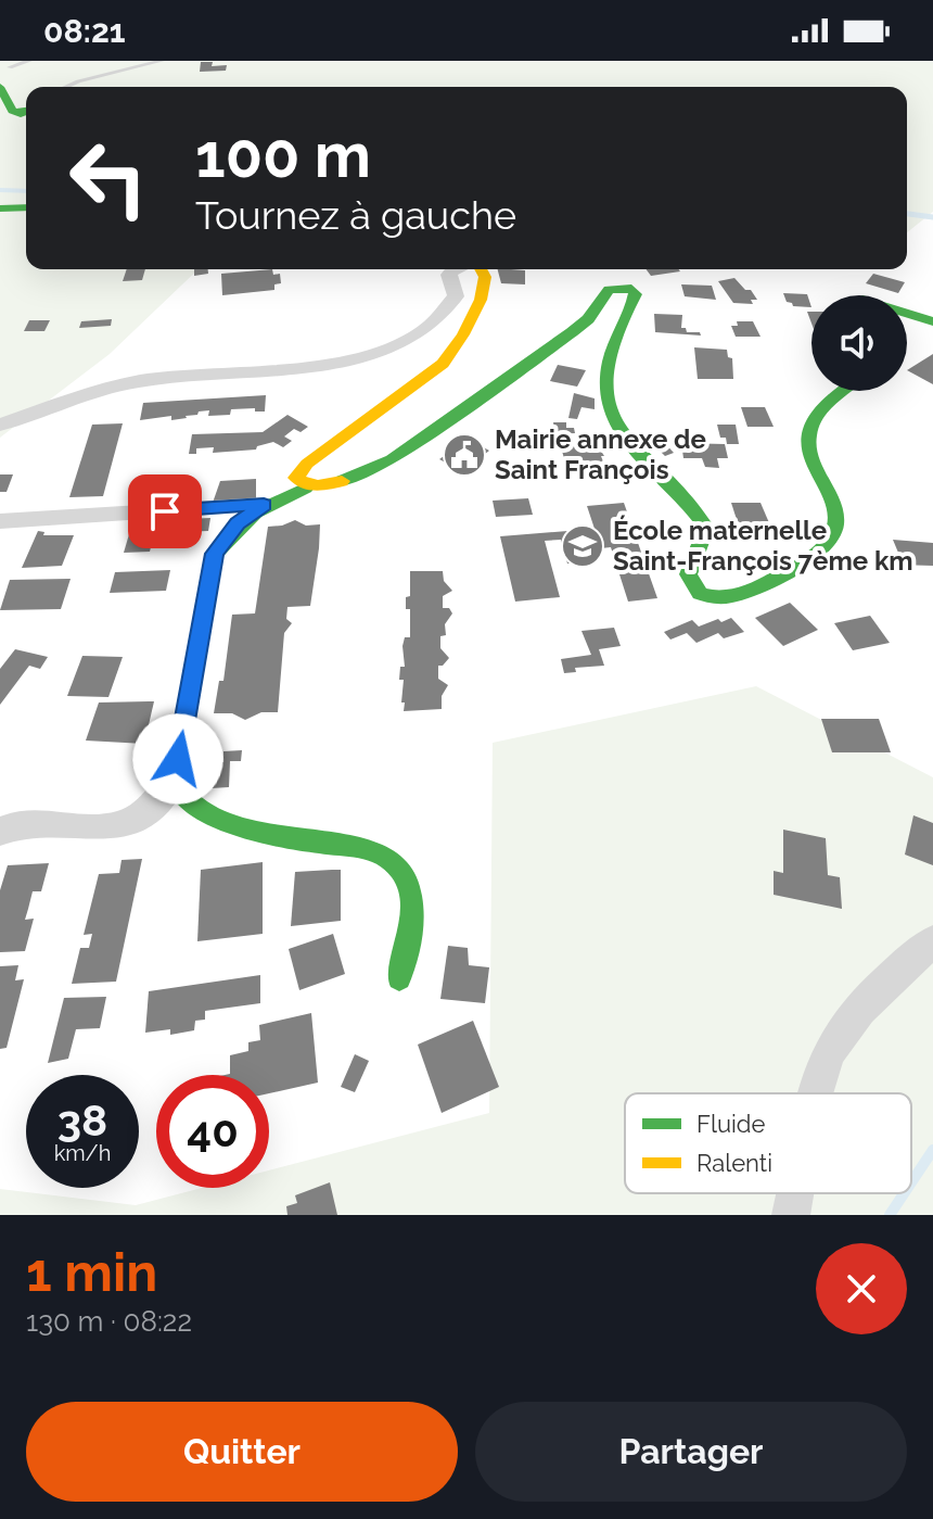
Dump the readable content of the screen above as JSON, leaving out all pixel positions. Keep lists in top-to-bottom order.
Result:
{
  "places": {
    "public building": ["Mairie annexe de Saint François"],
    "school or university": ["École maternelle Saint-François 7ème km"]
  },
  "legend": ["Fluide", "Ralenti"],
  "page": {
    "status": "08:21",
    "turn": ["100 m", "Tournez à gauche"],
    "speed": "38 km/h",
    "limit": "40",
    "heading": ["1 min", "130 m · 08:22"],
    "buttons": ["Quitter", "Partager"]
  }
}
